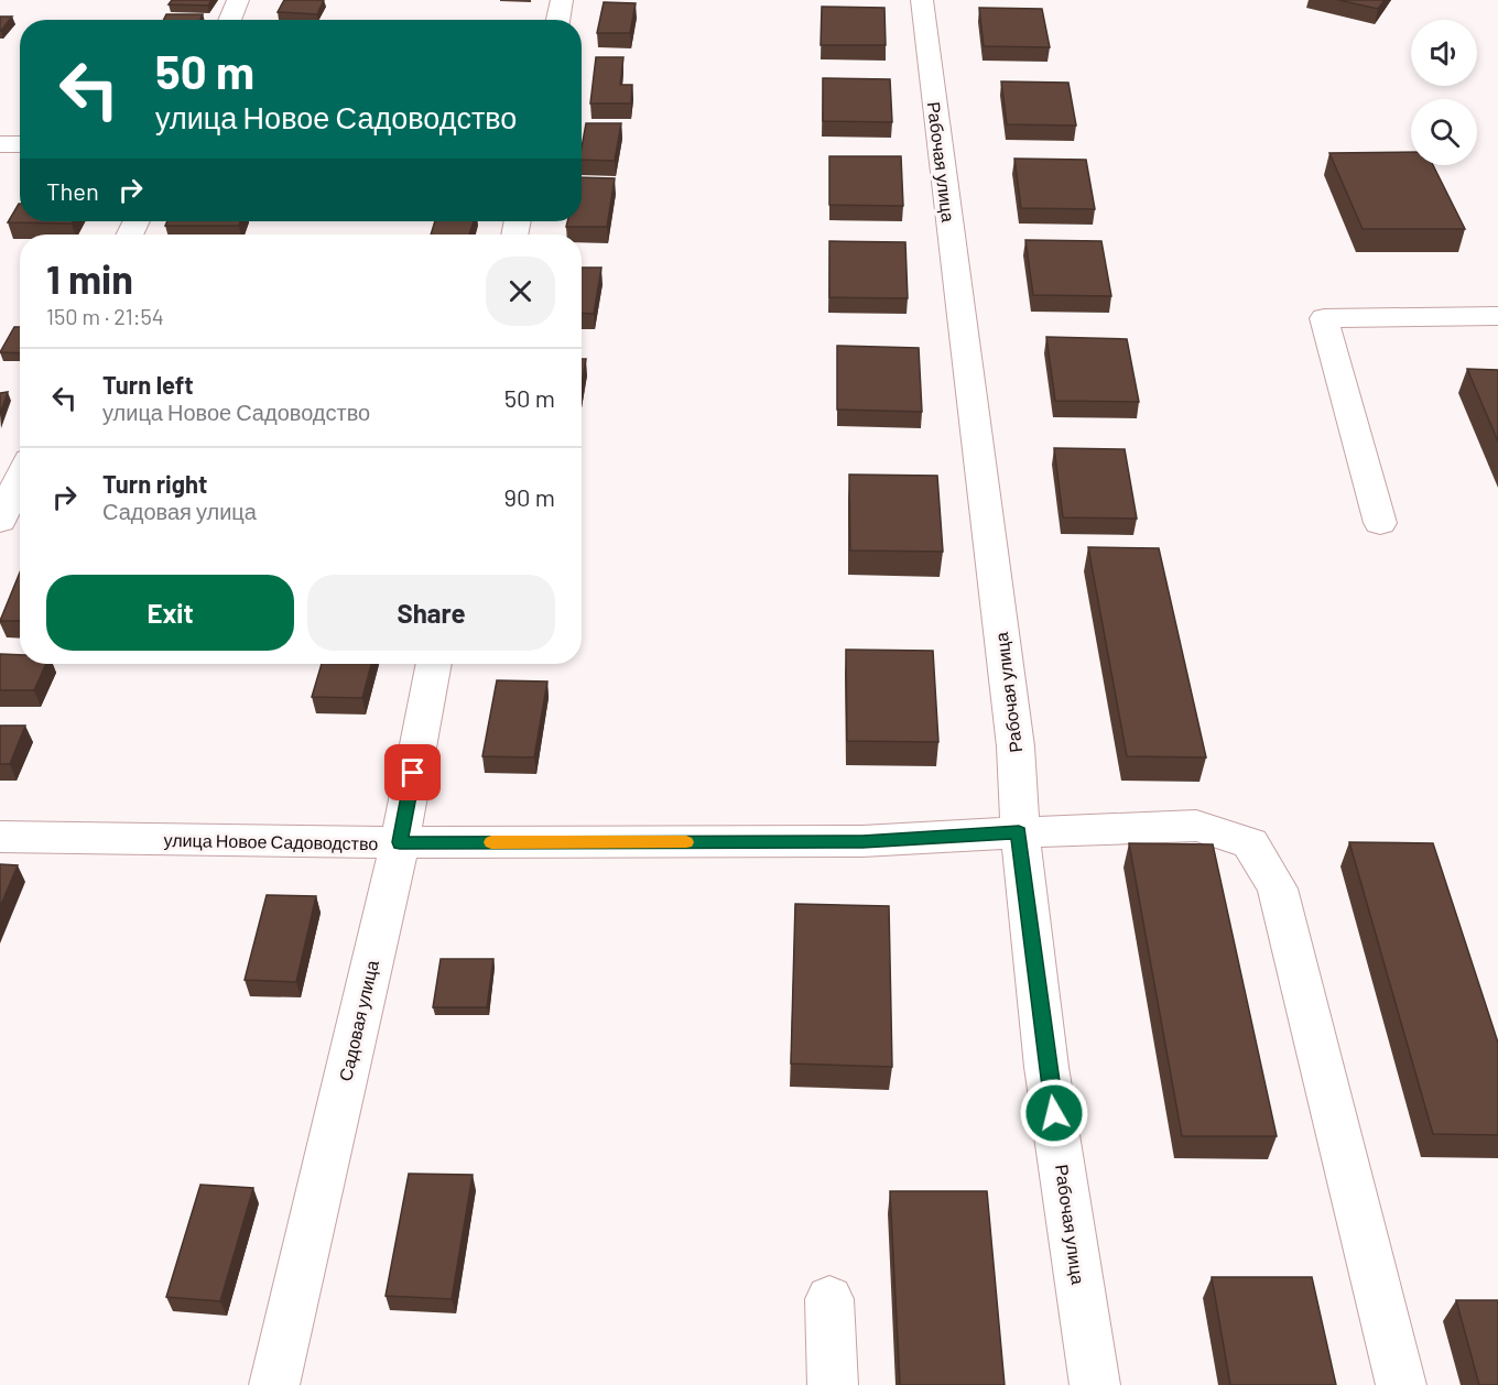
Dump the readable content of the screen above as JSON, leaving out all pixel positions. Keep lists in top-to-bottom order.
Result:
{
  "streets": {
    "street": ["Рабочая улица", "улица Новое Садоводство", "Садовая улица"]
  },
  "crossings": [
    ["Рабочая улица", "улица Новое Садоводство"],
    ["улица Новое Садоводство", "Садовая улица"]
  ],
  "page": {
    "turn": ["50 m", "улица Новое Садоводство"],
    "then": "Then",
    "heading": ["1 min", "150 m · 21:54"],
    "list": [
      {
        "name": "Turn left",
        "note": "улица Новое Садоводство",
        "value": "50 m"
      },
      {
        "name": "Turn right",
        "note": "Садовая улица",
        "value": "90 m"
      }
    ],
    "buttons": ["Exit", "Share"]
  }
}
